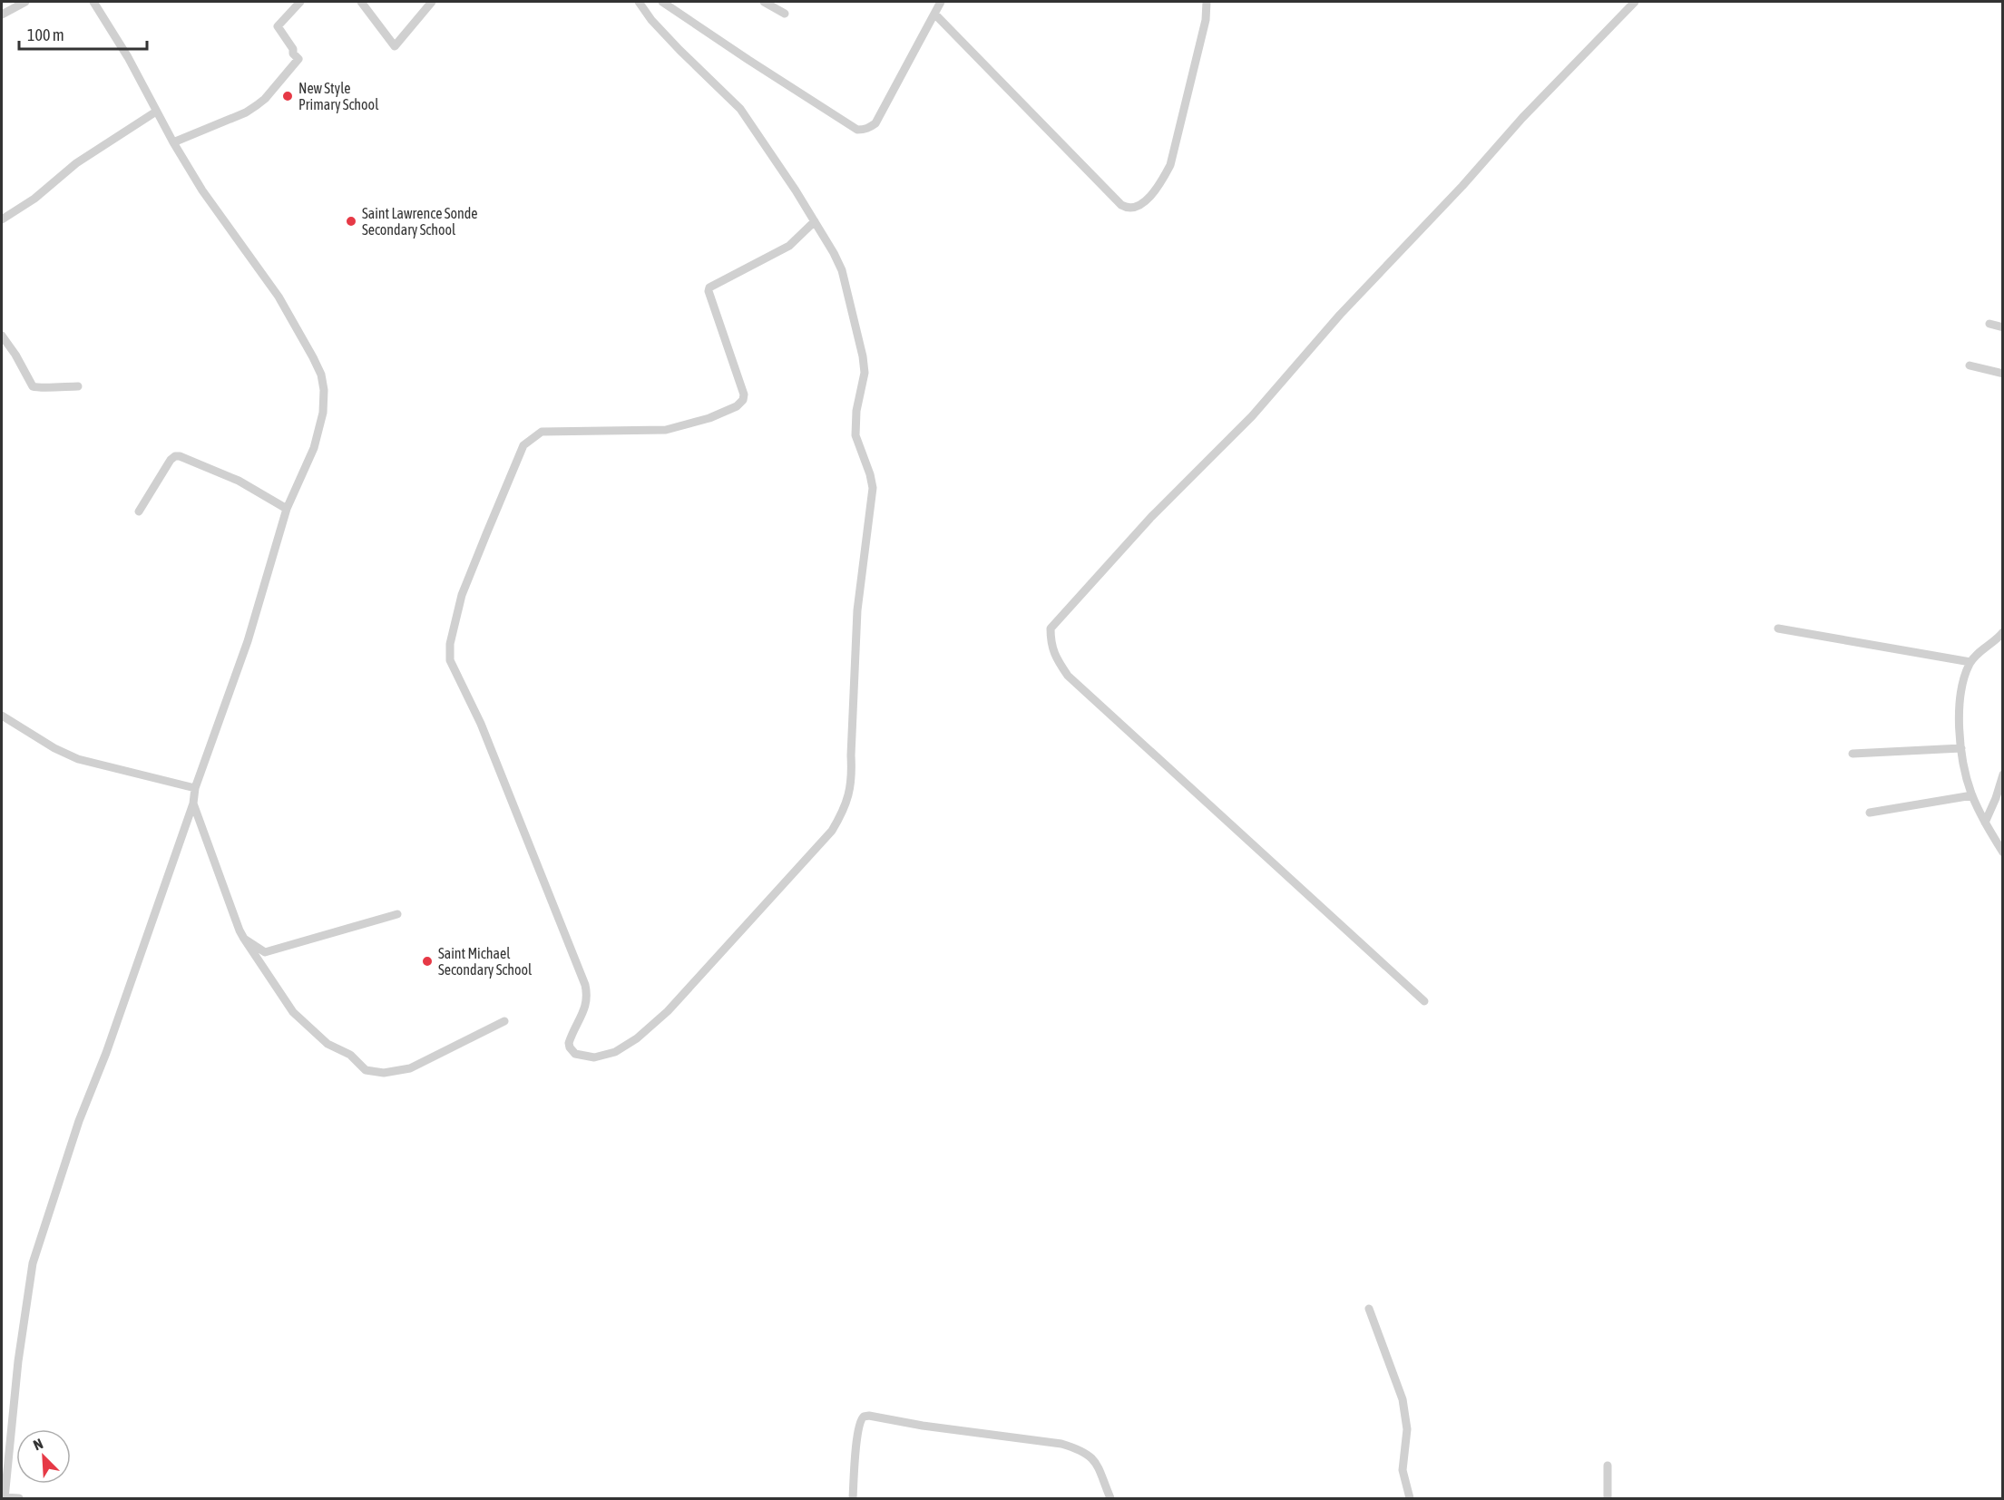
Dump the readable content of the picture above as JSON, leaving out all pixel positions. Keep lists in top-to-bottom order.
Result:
{
  "places": ["New Style Primary School", "Saint Lawrence Sonde Secondary School", "Saint Michael Secondary School"],
  "scale_bar": "100 m",
  "north": "top left"
}
